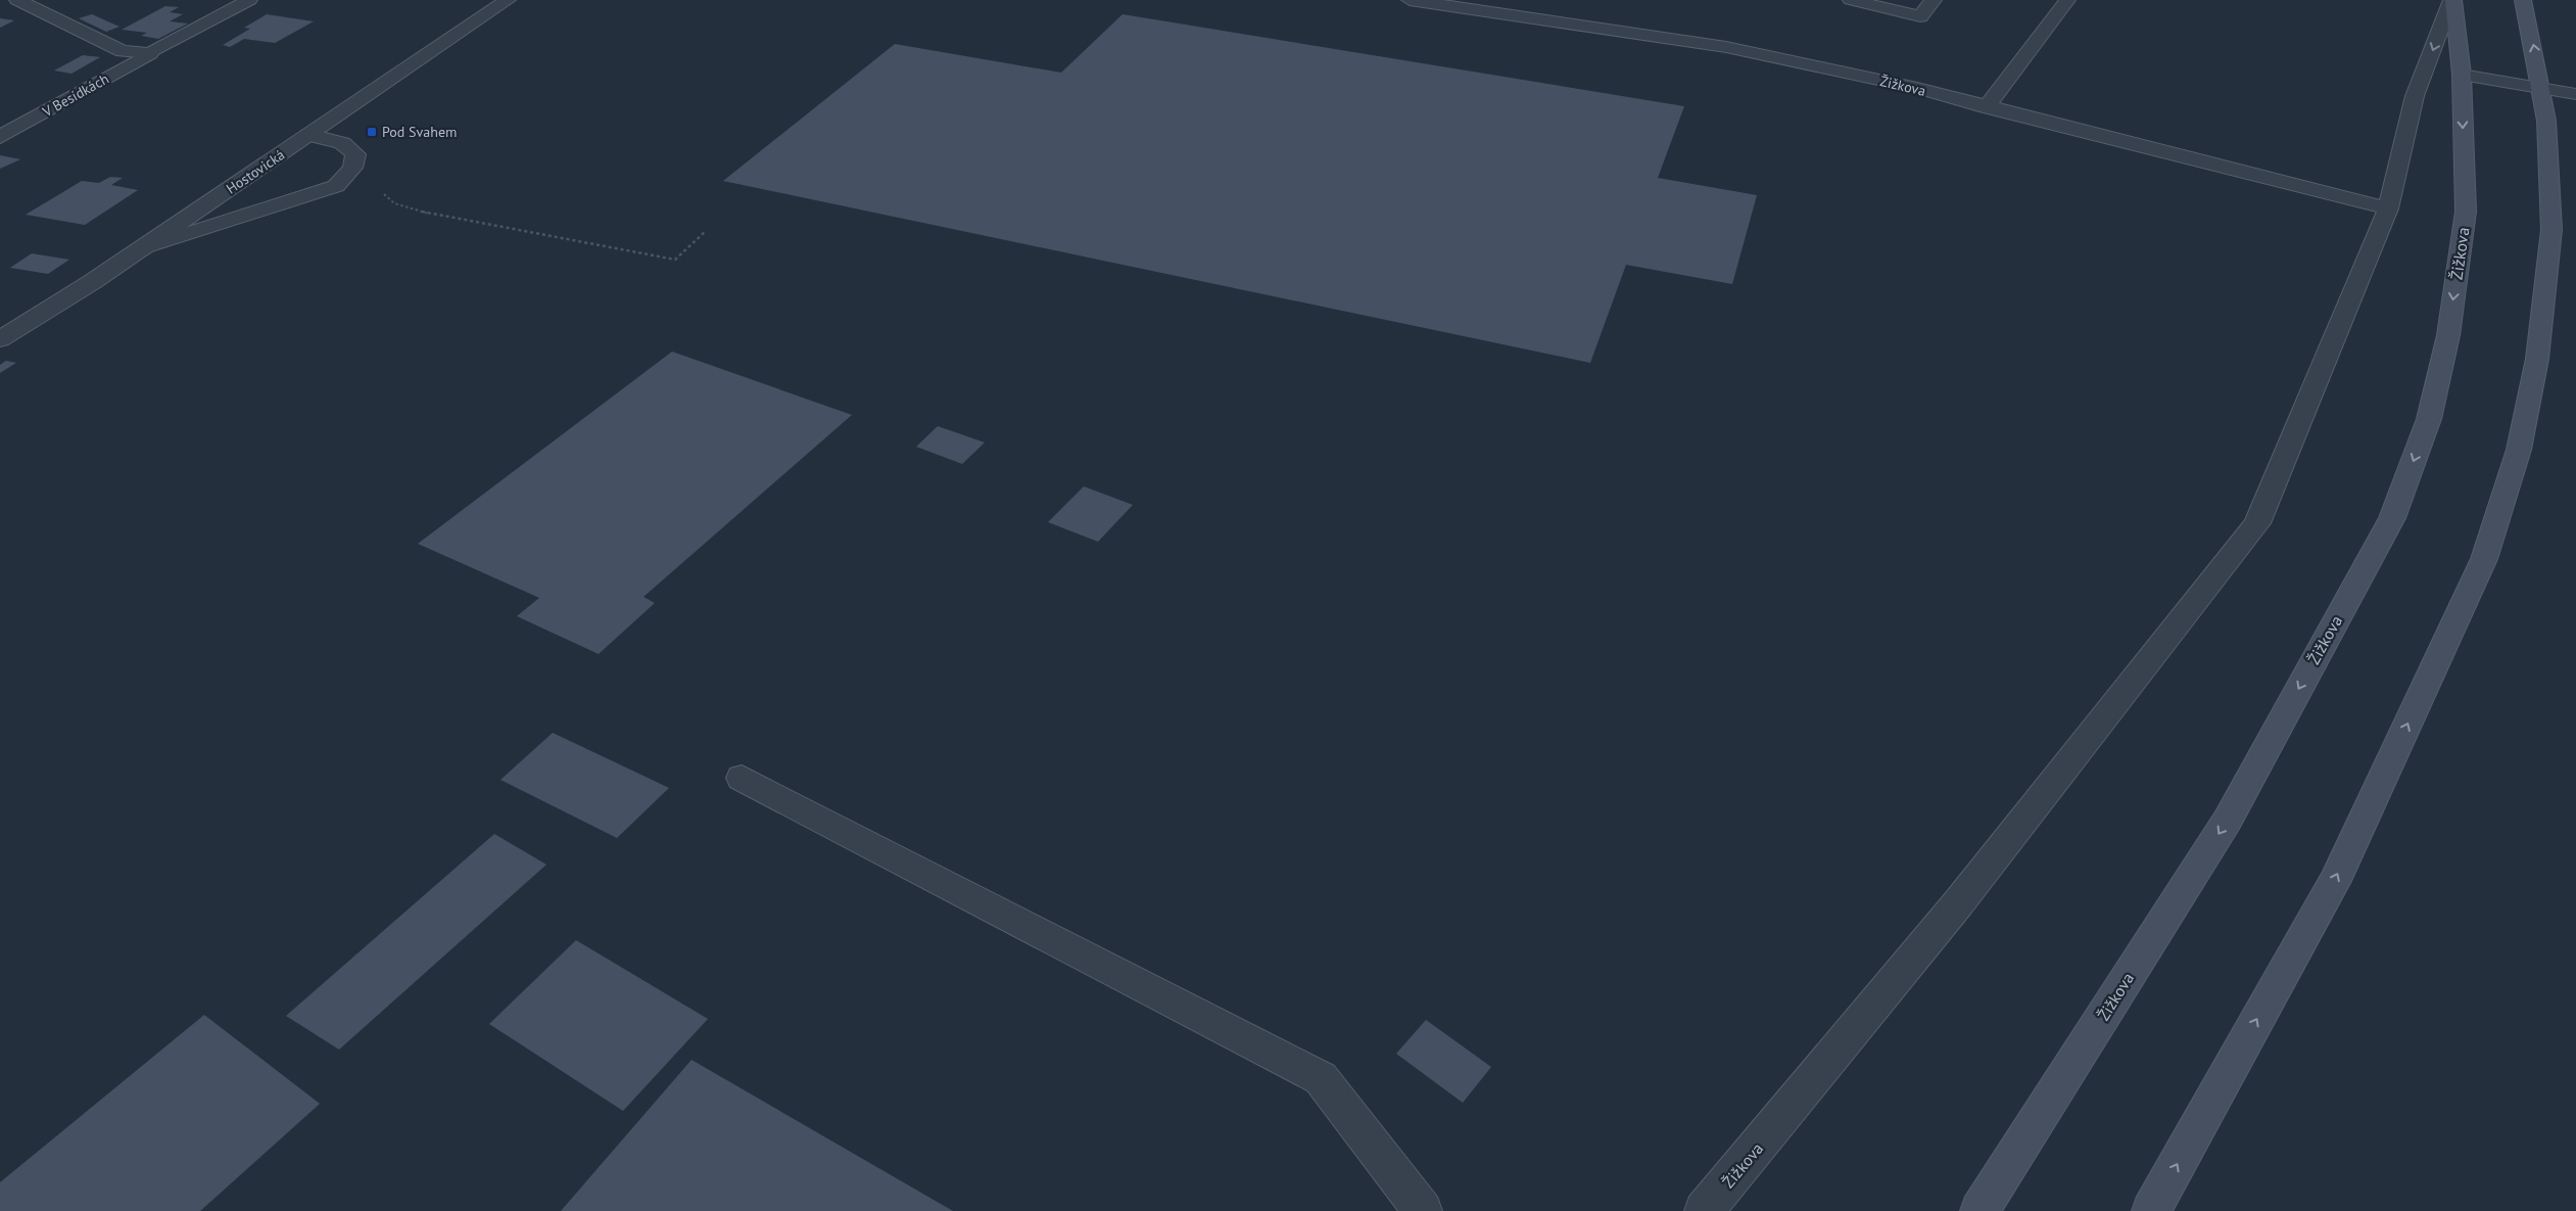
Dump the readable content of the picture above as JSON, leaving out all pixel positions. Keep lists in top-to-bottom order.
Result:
{
  "streets": {
    "main road": ["Žižkova"],
    "street": ["V Besídkách", "Hostovická"]
  },
  "places": {
    "transit": ["Pod Svahem"]
  }
}
